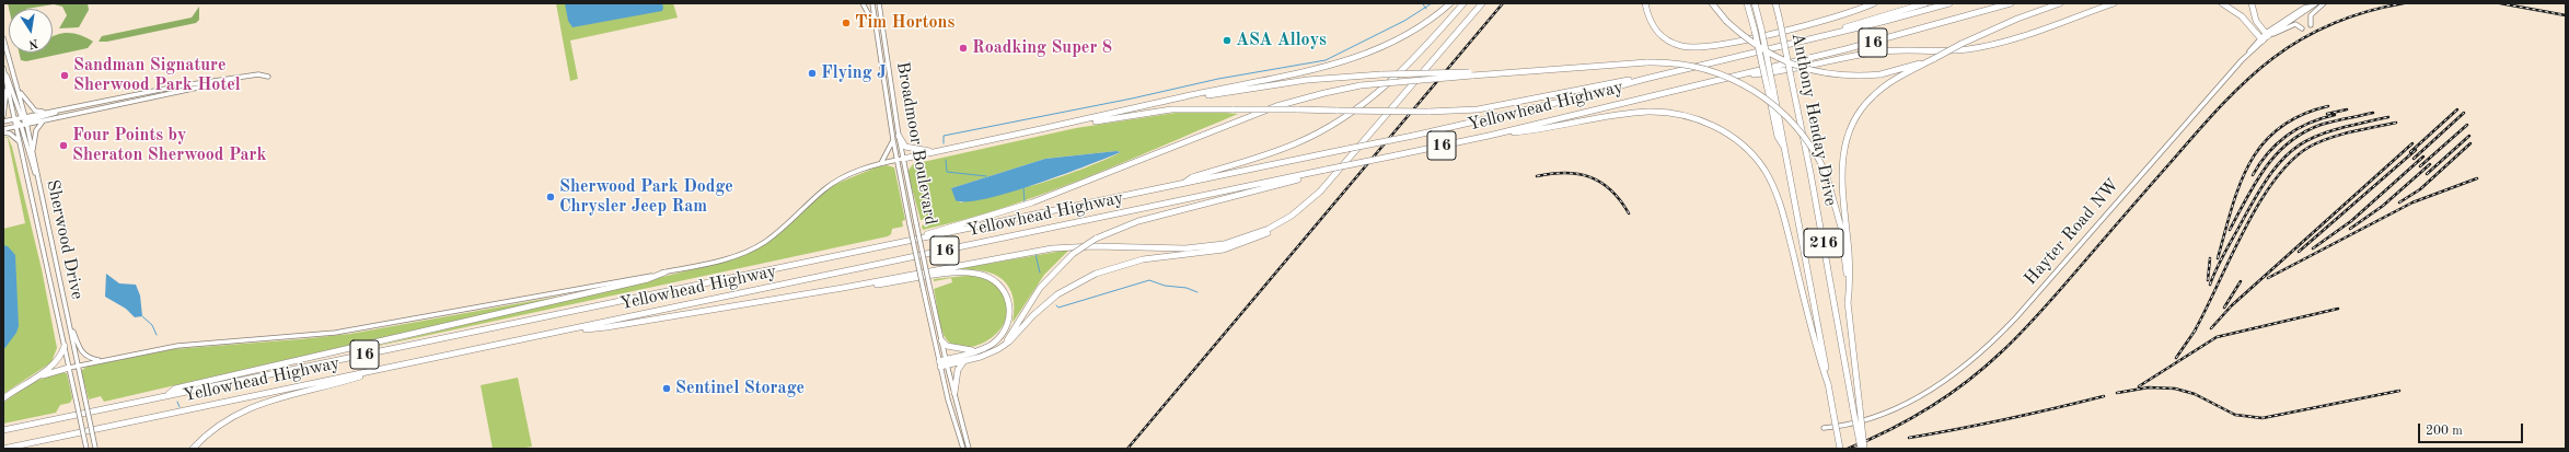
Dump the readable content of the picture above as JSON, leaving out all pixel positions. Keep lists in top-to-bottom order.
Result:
{
  "streets": {
    "highway": [
      "16",
      "Yellowhead Highway",
      "Anthony Henday Drive",
      "216"
    ],
    "main road": ["Broadmoor Boulevard", "Hayter Road NW", "Sherwood Drive"]
  },
  "crossings": [
    ["16", "Yellowhead Highway"],
    ["Anthony Henday Drive", "216"]
  ],
  "places": [
    "Tim Hortons",
    "ASA Alloys",
    "Roadking Super 8",
    "Flying J",
    "Sandman Signature Sherwood Park Hotel",
    "Four Points by Sheraton Sherwood Park",
    "Sherwood Park Dodge Chrysler Jeep Ram",
    "Sentinel Storage"
  ],
  "scale_bar": "200 m",
  "north": "bottom"
}
